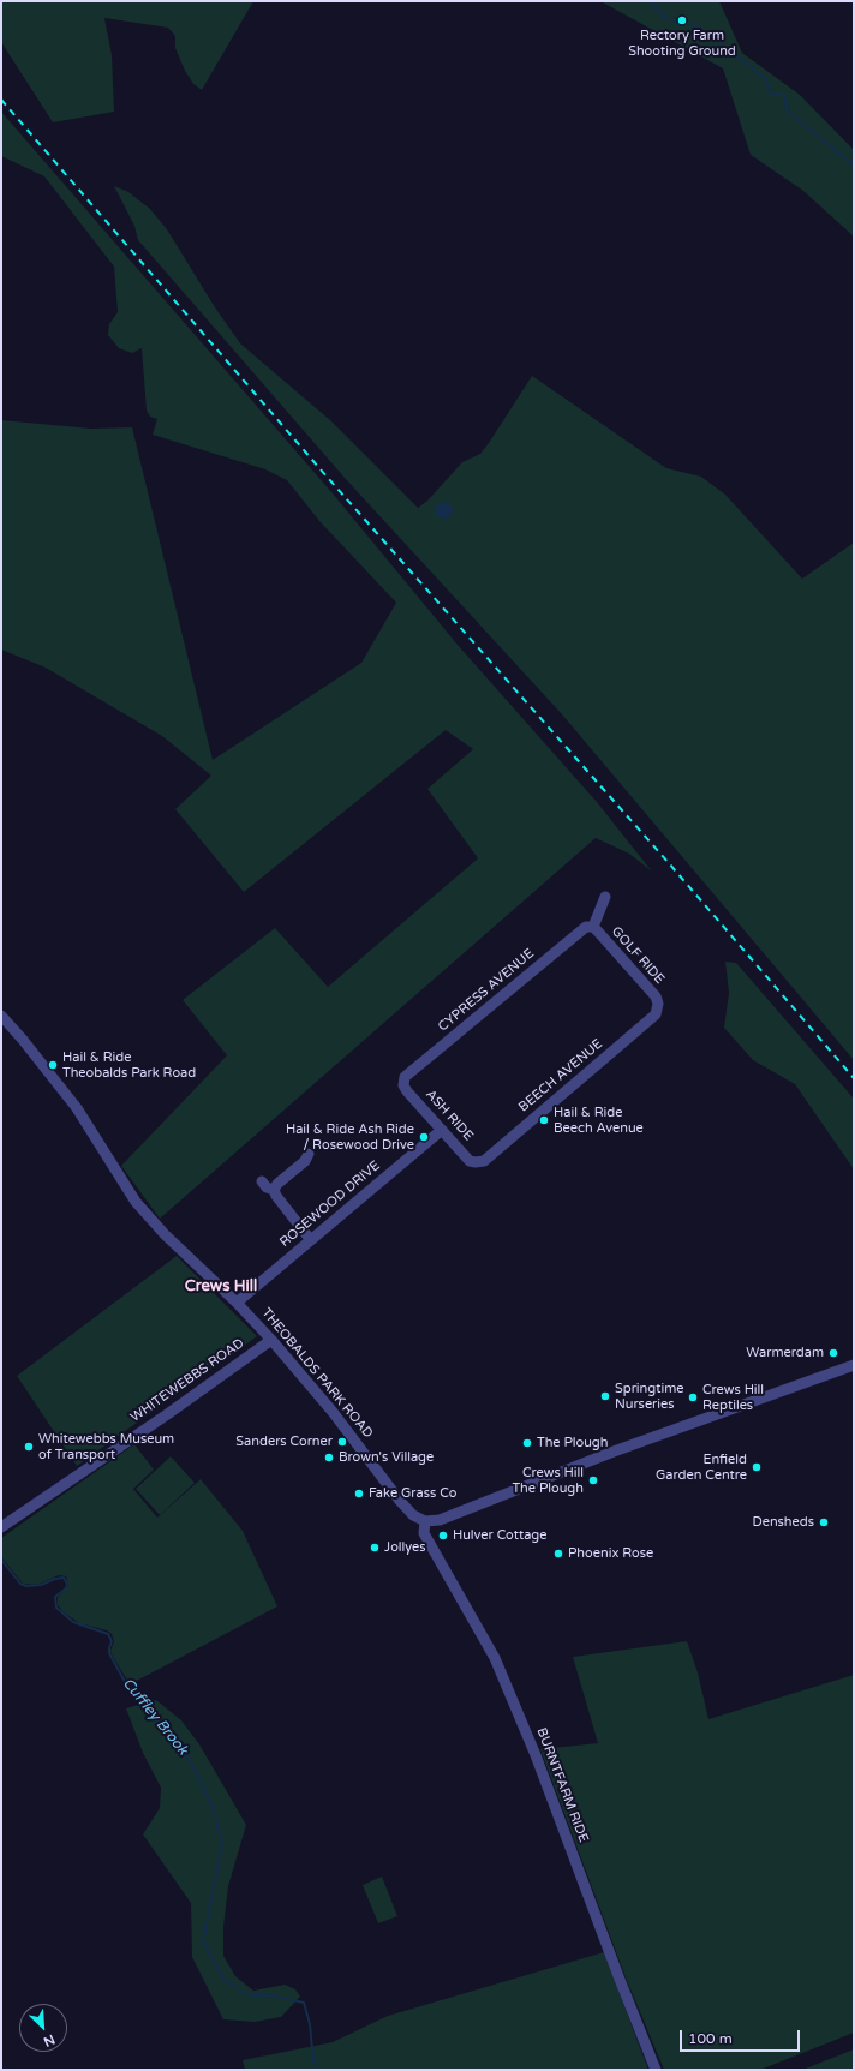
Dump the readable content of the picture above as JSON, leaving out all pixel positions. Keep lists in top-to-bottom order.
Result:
{
  "streets": {
    "street": [
      "GOLF RIDE",
      "CYPRESS AVENUE",
      "BEECH AVENUE",
      "ASH RIDE",
      "ROSEWOOD DRIVE",
      "THEOBALDS PARK ROAD",
      "WHITEWEBBS ROAD",
      "BURNTFARM RIDE"
    ]
  },
  "crossings": [
    ["GOLF RIDE", "CYPRESS AVENUE"],
    ["GOLF RIDE", "BEECH AVENUE"],
    ["CYPRESS AVENUE", "ASH RIDE"],
    ["BEECH AVENUE", "ASH RIDE"],
    ["ASH RIDE", "ROSEWOOD DRIVE"],
    ["ROSEWOOD DRIVE", "THEOBALDS PARK ROAD"],
    ["THEOBALDS PARK ROAD", "WHITEWEBBS ROAD"],
    ["THEOBALDS PARK ROAD", "BURNTFARM RIDE"]
  ],
  "districts": ["Crews Hill"],
  "water": ["Cuffley Brook"],
  "places": [
    "Rectory Farm Shooting Ground",
    "Hail & Ride Theobalds Park Road",
    "Hail & Ride Beech Avenue",
    "Hail & Ride Ash Ride / Rosewood Drive",
    "Warmerdam",
    "Springtime Nurseries",
    "Crews Hill Reptiles",
    "Sanders Corner",
    "The Plough",
    "Whitewebbs Museum of Transport",
    "Brown's Village",
    "Enfield Garden Centre",
    "Crews Hill The Plough",
    "Fake Grass Co",
    "Densheds",
    "Hulver Cottage",
    "Jollyes",
    "Phoenix Rose"
  ],
  "scale_bar": "100 m",
  "north": "bottom right"
}
